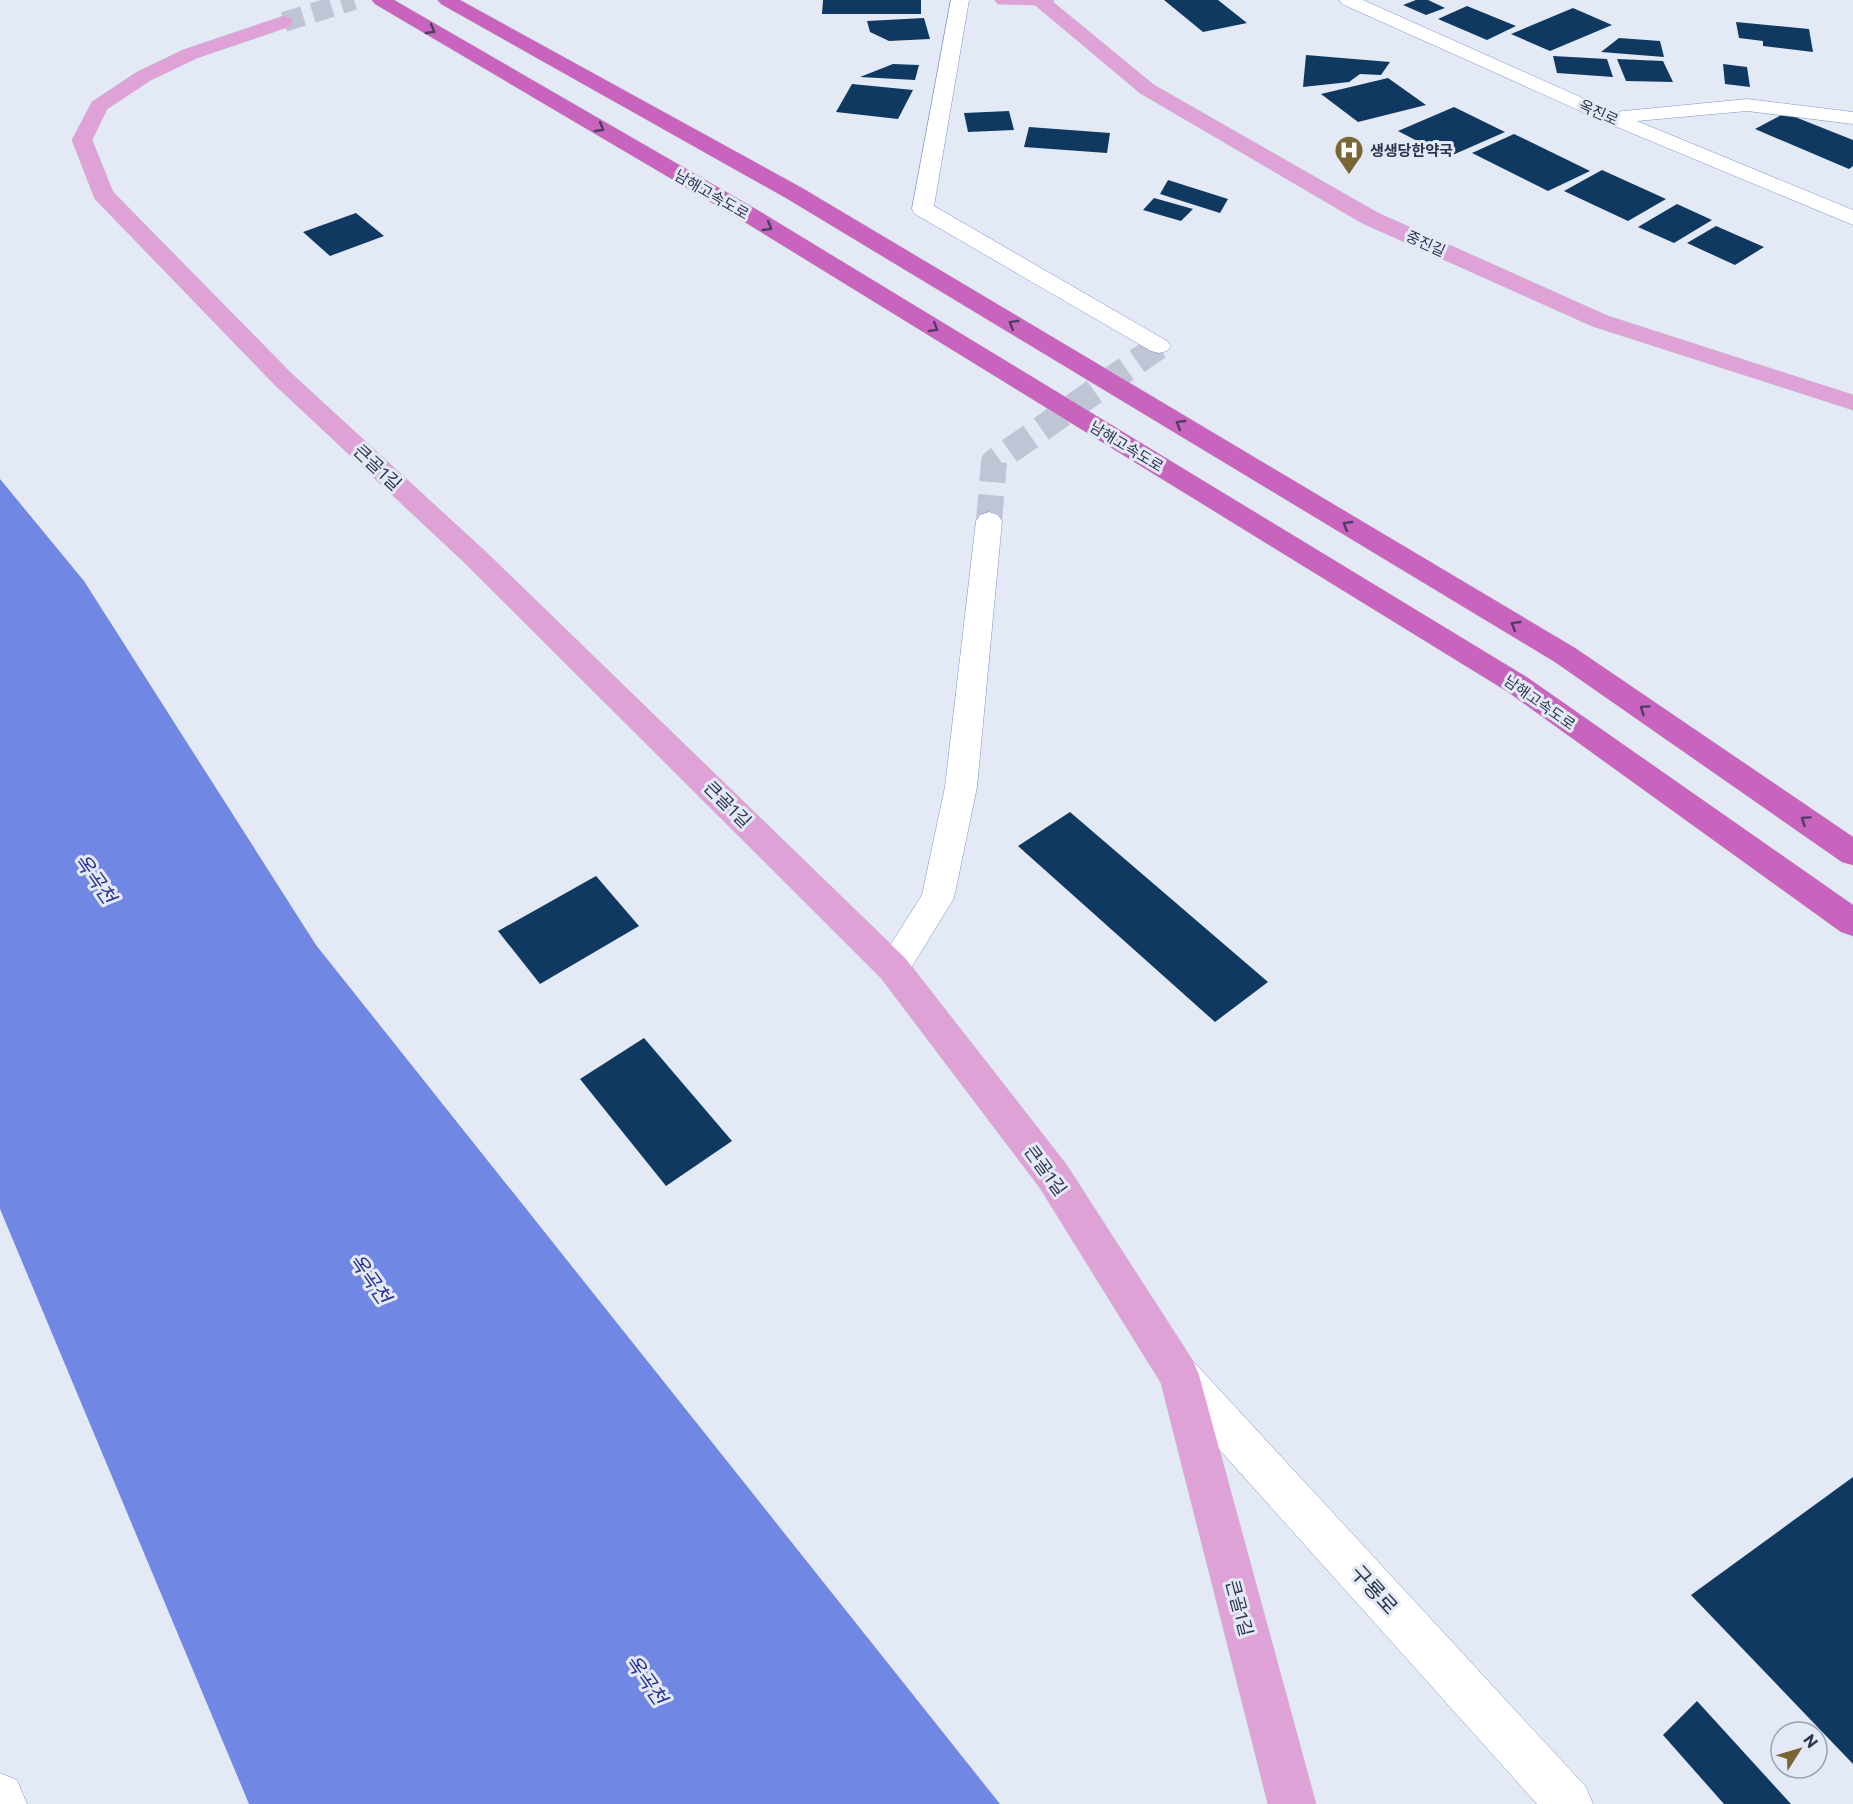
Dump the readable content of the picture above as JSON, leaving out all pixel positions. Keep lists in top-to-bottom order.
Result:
{
  "streets": {
    "highway": ["남해고속도로"],
    "main road": ["중진길", "큰골1길"],
    "street": ["옥진로", "구룡로"]
  },
  "crossings": [
    ["큰골1길", "구룡로"]
  ],
  "water": ["옥곡천"],
  "places": {
    "hospital": ["생생당한약국"]
  },
  "north": "top right"
}
